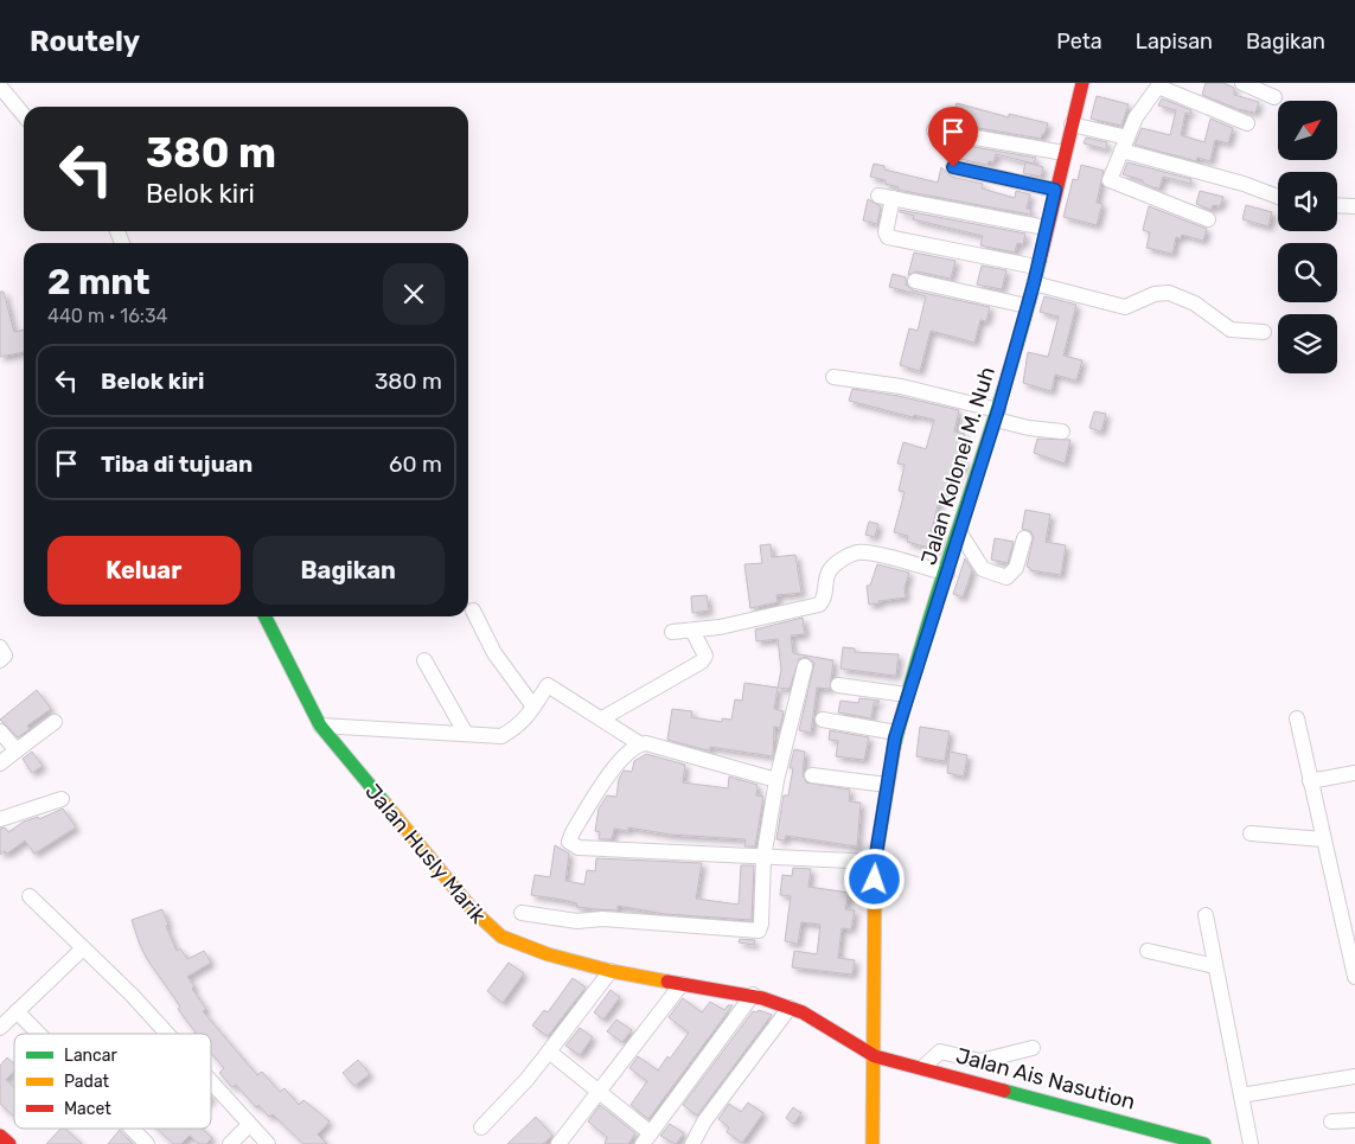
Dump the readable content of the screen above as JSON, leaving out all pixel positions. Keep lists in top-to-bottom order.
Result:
{
  "streets": {
    "street": ["Jalan Kolonel M. Nuh", "Jalan Husly Marik", "Jalan Ais Nasution"]
  },
  "crossings": [
    ["Jalan Kolonel M. Nuh", "Jalan Husly Marik"],
    ["Jalan Kolonel M. Nuh", "Jalan Ais Nasution"],
    ["Jalan Husly Marik", "Jalan Ais Nasution"]
  ],
  "legend": ["Lancar", "Padat", "Macet"],
  "north": "top right",
  "page": {
    "header": "Routely",
    "nav": ["Peta", "Lapisan", "Bagikan"],
    "turn": ["380 m", "Belok kiri"],
    "heading": ["2 mnt", "440 m · 16:34"],
    "list": [
      {
        "name": "Belok kiri",
        "value": "380 m"
      },
      {
        "name": "Tiba di tujuan",
        "value": "60 m"
      }
    ],
    "buttons": ["Keluar", "Bagikan"]
  }
}
